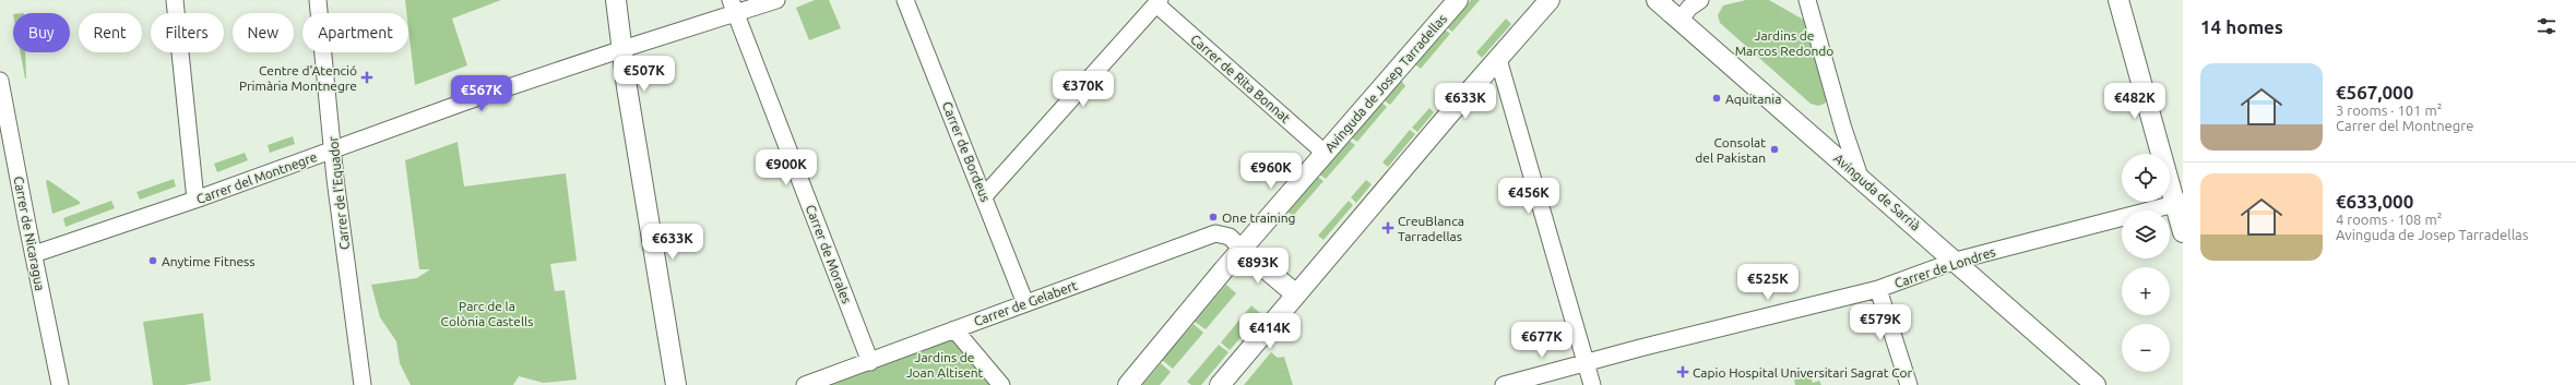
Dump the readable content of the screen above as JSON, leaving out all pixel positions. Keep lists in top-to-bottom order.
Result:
{
  "streets": {
    "main road": ["Avinguda de Josep Tarradellas", "Avinguda de Sarrià"],
    "street": [
      "Carrer de Rita Bonnat",
      "Carrer de Bordeus",
      "Carrer del Montnegre",
      "Carrer de l'Equador",
      "Carrer de Nicaragua",
      "Carrer de Morales",
      "Carrer de Londres",
      "Carrer de Gelabert"
    ]
  },
  "crossings": [
    ["Carrer de Rita Bonnat", "Avinguda de Josep Tarradellas"],
    ["Avinguda de Josep Tarradellas", "Carrer de Gelabert"],
    ["Carrer de Bordeus", "Carrer de Gelabert"],
    ["Carrer del Montnegre", "Carrer de l'Equador"],
    ["Carrer del Montnegre", "Carrer de Nicaragua"],
    ["Carrer del Montnegre", "Carrer de Morales"],
    ["Avinguda de Sarrià", "Carrer de Londres"],
    ["Carrer de Morales", "Carrer de Gelabert"]
  ],
  "parks": ["Jardins de Marcos Redondo", "Parc de la Colònia Castells", "Jardins de Joan Altisent"],
  "places": {
    "health": ["Centre d'Atenció Primària Montnegre", "CreuBlanca Tarradellas", "Capio Hospital Universitari Sagrat Cor"],
    "other": [
      "Aquitania",
      "Consolat del Pakistan",
      "One training",
      "Anytime Fitness"
    ]
  },
  "page": {
    "heading": "14 homes",
    "chip": [
      "Buy",
      "Rent",
      "Filters",
      "New",
      "Apartment"
    ],
    "list": [
      {
        "name": "€567,000",
        "note": "3 rooms · 101 m² · Carrer del Montnegre"
      },
      {
        "name": "€633,000",
        "note": "4 rooms · 108 m² · Avinguda de Josep Tarradellas"
      }
    ],
    "price": [
      "€507K",
      "€370K",
      "€567K",
      "€633K",
      "€482K",
      "€900K",
      "€960K",
      "€456K",
      "€633K",
      "€893K",
      "€525K",
      "€579K",
      "€414K",
      "€677K"
    ],
    "map_buttons": ["+", "−"]
  }
}
